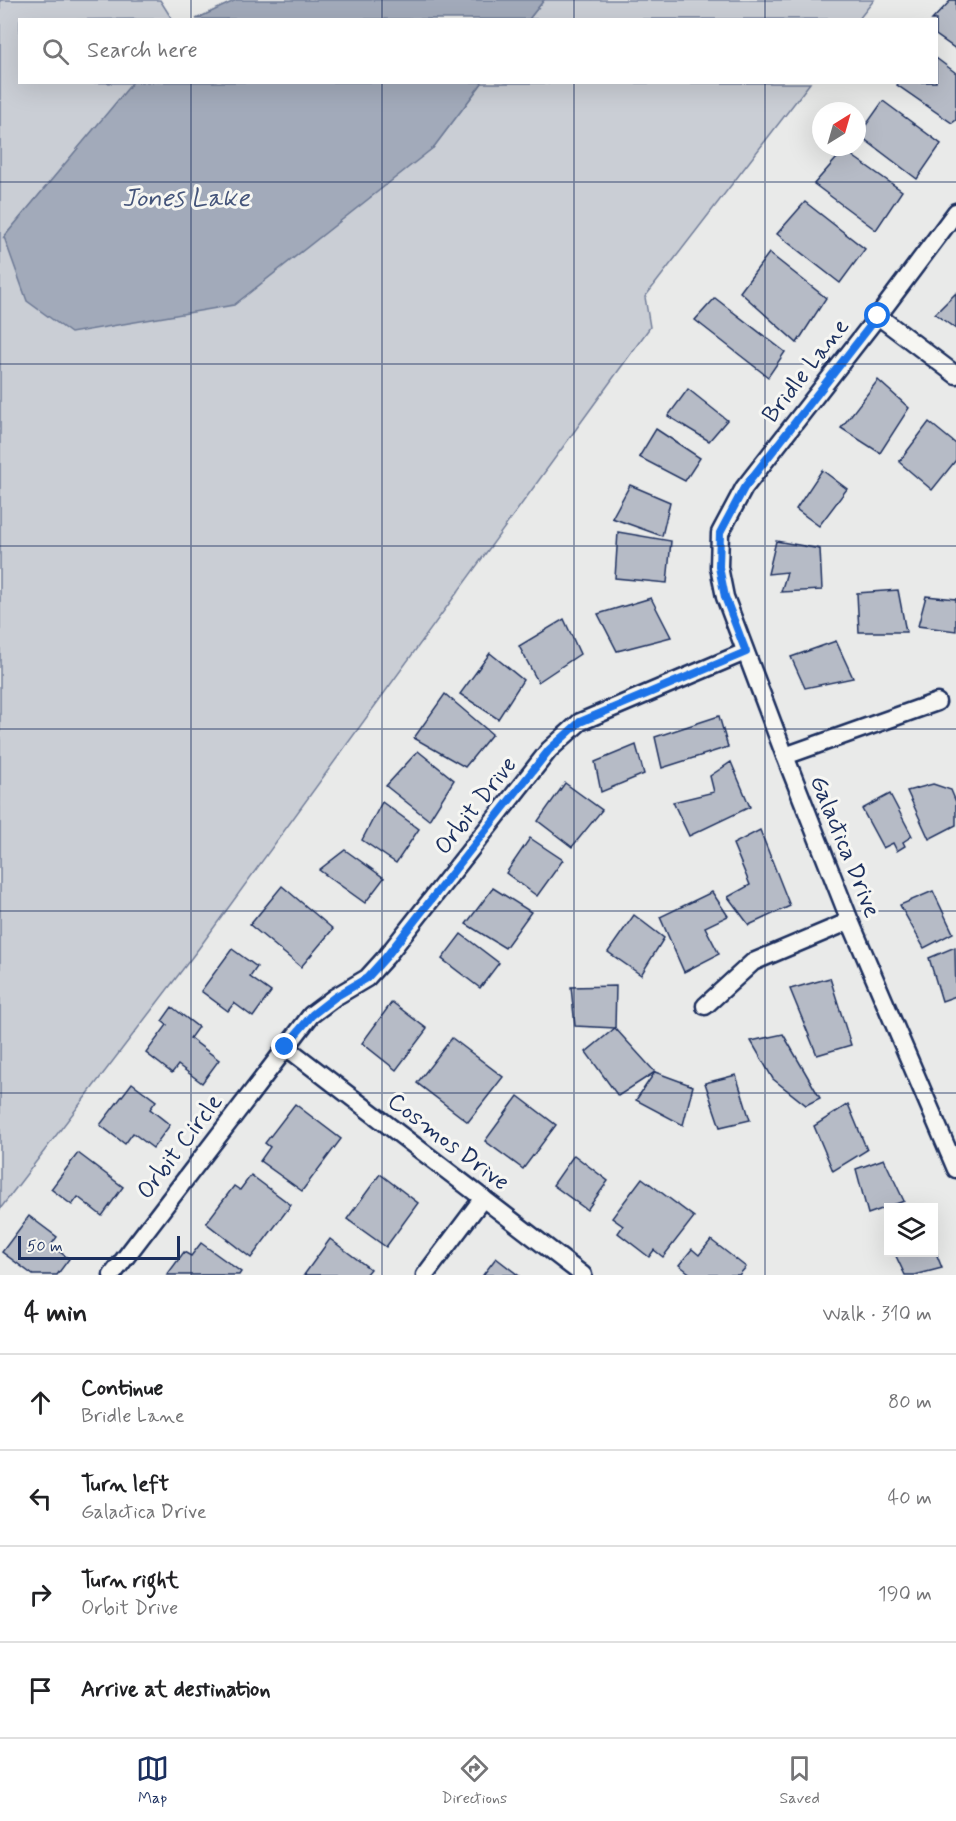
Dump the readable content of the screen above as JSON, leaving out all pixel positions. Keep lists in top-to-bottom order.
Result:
{
  "streets": {
    "street": [
      "Bridle Lane",
      "Orbit Drive",
      "Galactica Drive",
      "Cosmos Drive",
      "Orbit Circle"
    ]
  },
  "crossings": [
    ["Bridle Lane", "Galactica Drive"],
    ["Orbit Drive", "Galactica Drive"],
    ["Orbit Drive", "Cosmos Drive"],
    ["Orbit Drive", "Orbit Circle"],
    ["Cosmos Drive", "Orbit Circle"]
  ],
  "water": ["Jones Lake"],
  "scale_bar": "50 m",
  "north": "top right",
  "page": {
    "search": "Search here",
    "scale": "50 m",
    "heading": ["4 min", "Walk · 310 m"],
    "list": [
      ["Continue", "Bridle Lane", "80 m"],
      ["Turn left", "Galactica Drive", "40 m"],
      ["Turn right", "Orbit Drive", "190 m"],
      "Arrive at destination"
    ],
    "nav": ["Map", "Directions", "Saved"]
  }
}
